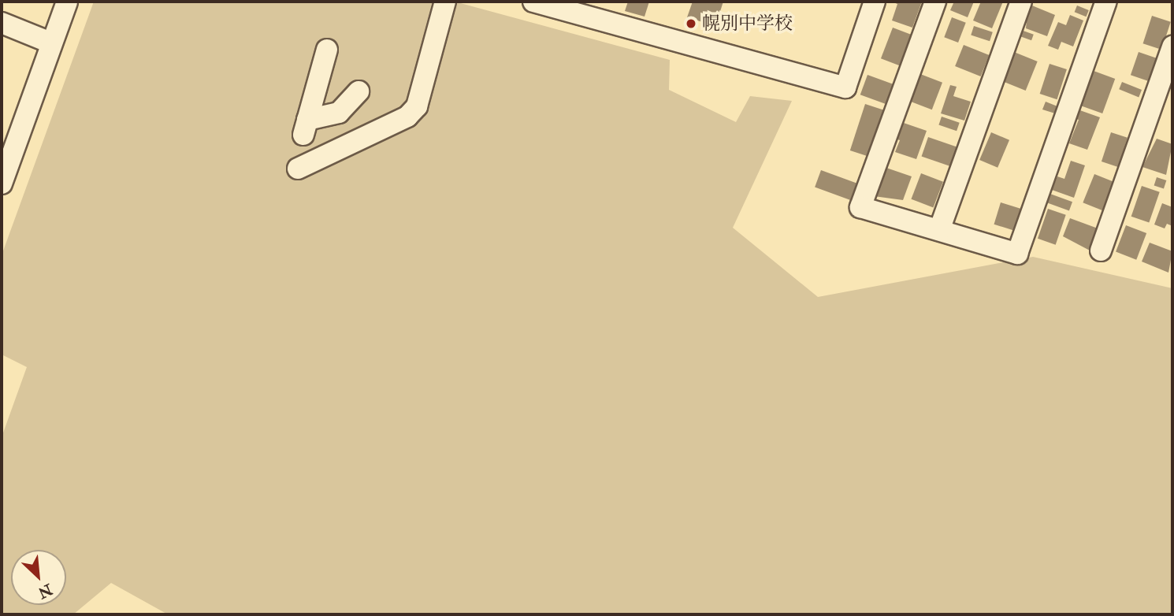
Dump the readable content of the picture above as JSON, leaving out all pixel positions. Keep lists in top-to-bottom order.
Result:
{
  "places": ["幌別中学校"],
  "north": "bottom right"
}
